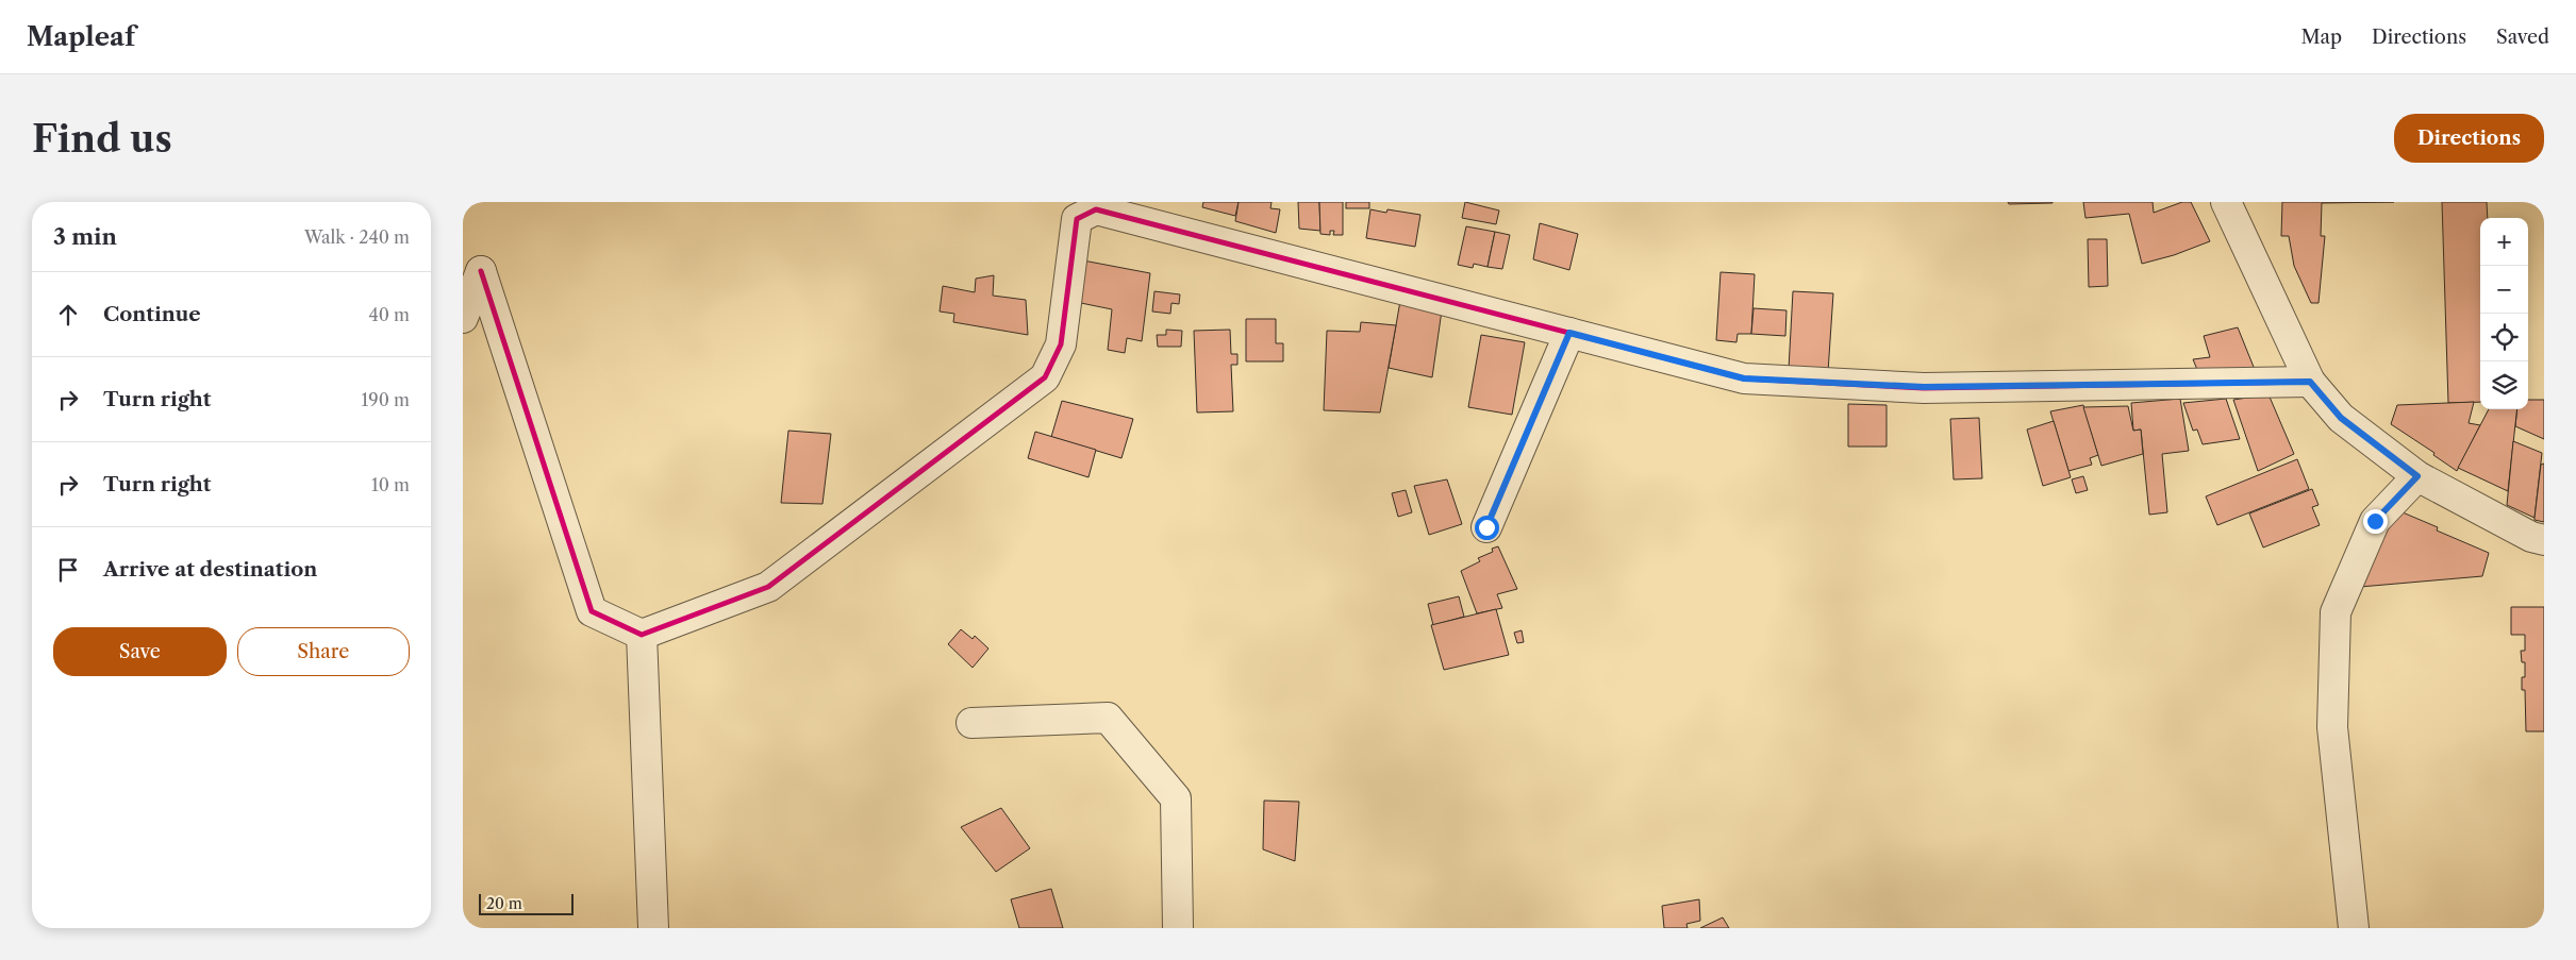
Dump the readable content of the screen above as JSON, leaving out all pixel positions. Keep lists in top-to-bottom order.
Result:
{
  "scale_bar": "20 m",
  "page": {
    "header": "Mapleaf",
    "nav": ["Map", "Directions", "Saved"],
    "buttons": [
      "Directions",
      ["Save", "Share"]
    ],
    "title": "Find us",
    "heading": ["3 min", "Walk · 240 m"],
    "map_buttons": ["+", "−"],
    "list": [
      ["Continue", "40 m"],
      ["Turn right", "190 m"],
      ["Turn right", "10 m"],
      "Arrive at destination"
    ],
    "scale": "20 m"
  }
}
